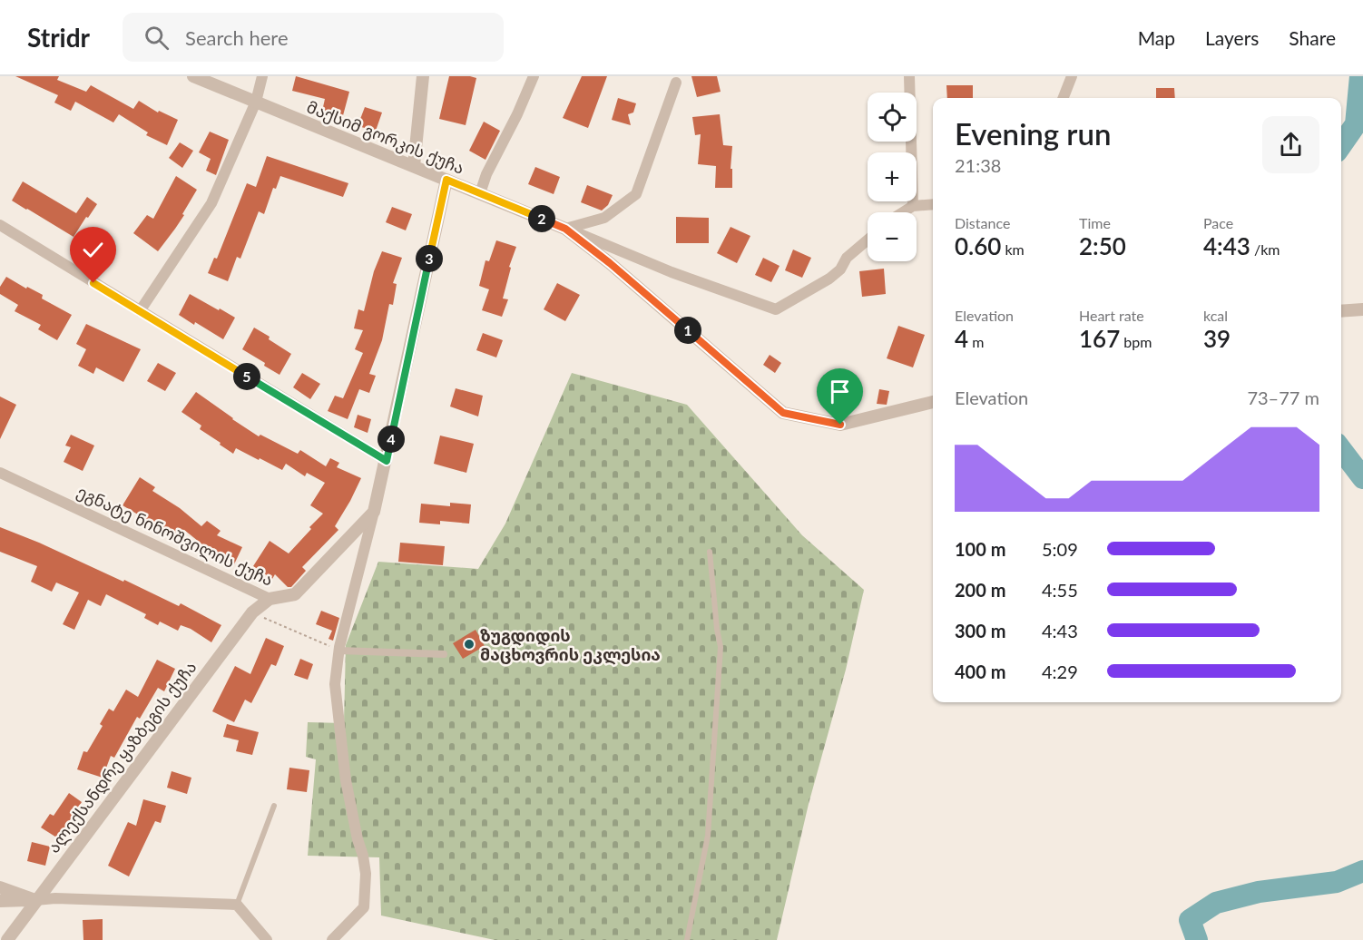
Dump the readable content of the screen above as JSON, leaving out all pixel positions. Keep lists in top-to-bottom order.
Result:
{
  "streets": {
    "street": ["მაქსიმ გორკის ქუჩა", "ეგნატე ნინოშვილის ქუჩა", "ალექსანდრე ყაზბეგის ქუჩა"]
  },
  "crossings": [
    ["ეგნატე ნინოშვილის ქუჩა", "ალექსანდრე ყაზბეგის ქუჩა"]
  ],
  "places": ["ზუგდიდის მაცხოვრის ეკლესია"],
  "page": {
    "header": "Stridr",
    "search": "Search here",
    "nav": ["Map", "Layers", "Share"],
    "map_buttons": ["+", "−"],
    "heading": ["Evening run", "21:38"],
    "stats": [
      ["Distance", "0.60 km"],
      ["Time", "2:50"],
      ["Pace", "4:43 /km"],
      ["Elevation", "4 m"],
      ["Heart rate", "167 bpm"],
      ["kcal", "39"]
    ],
    "pins": [
      "2",
      "3",
      "1",
      "5",
      "4"
    ],
    "chart": ["Elevation", "73–77 m"],
    "list": [
      {
        "name": "100 m",
        "note": "5:09"
      },
      {
        "name": "200 m",
        "note": "4:55"
      },
      {
        "name": "300 m",
        "note": "4:43"
      },
      {
        "name": "400 m",
        "note": "4:29"
      }
    ]
  }
}
